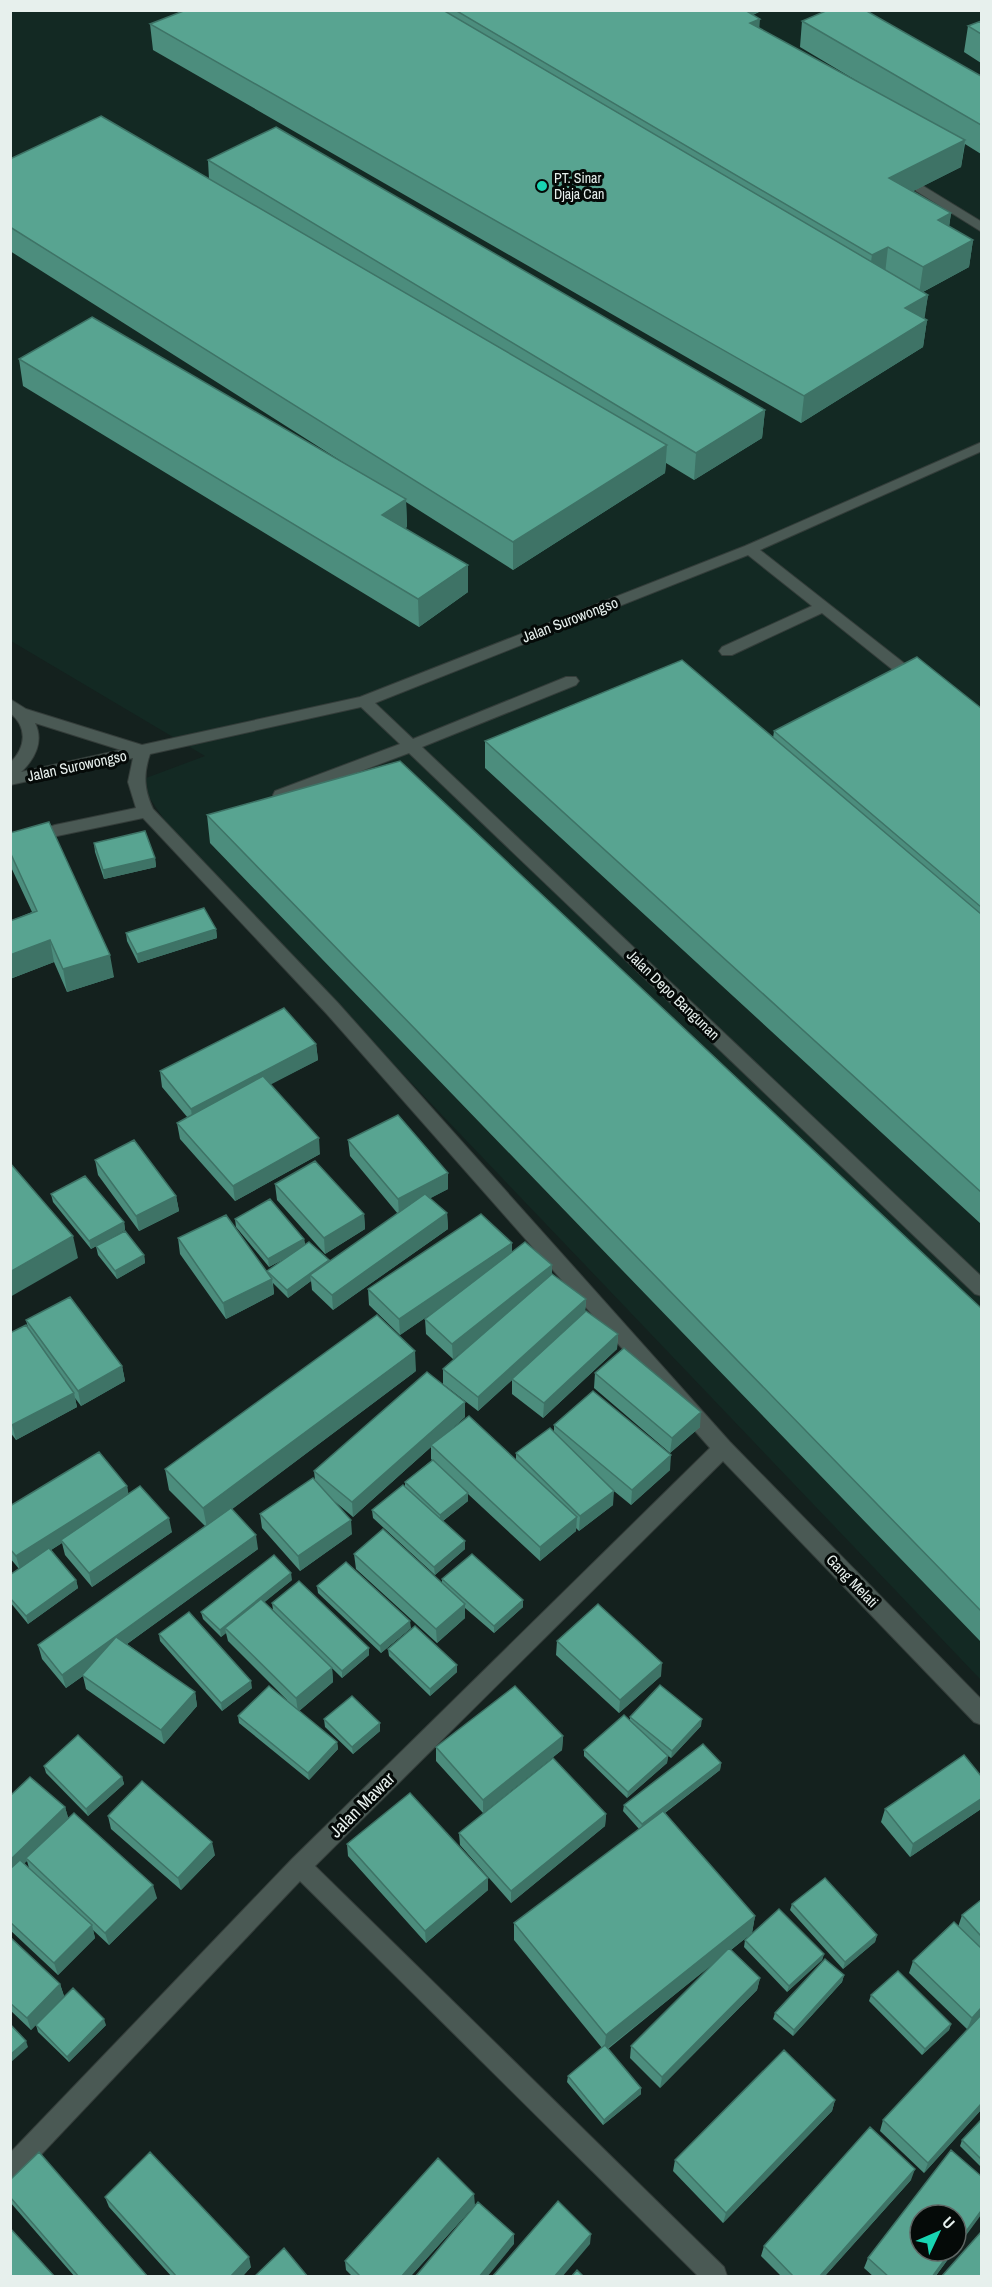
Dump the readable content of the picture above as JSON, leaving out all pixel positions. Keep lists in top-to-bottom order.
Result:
{
  "streets": {
    "street": [
      "Jalan Surowongso",
      "Jalan Depo Bangunan",
      "Gang Melati",
      "Jalan Mawar"
    ]
  },
  "crossings": [
    ["Jalan Surowongso", "Jalan Depo Bangunan"],
    ["Gang Melati", "Jalan Mawar"]
  ],
  "places": ["PT. Sinar Djaja Can"],
  "north": "top right"
}
